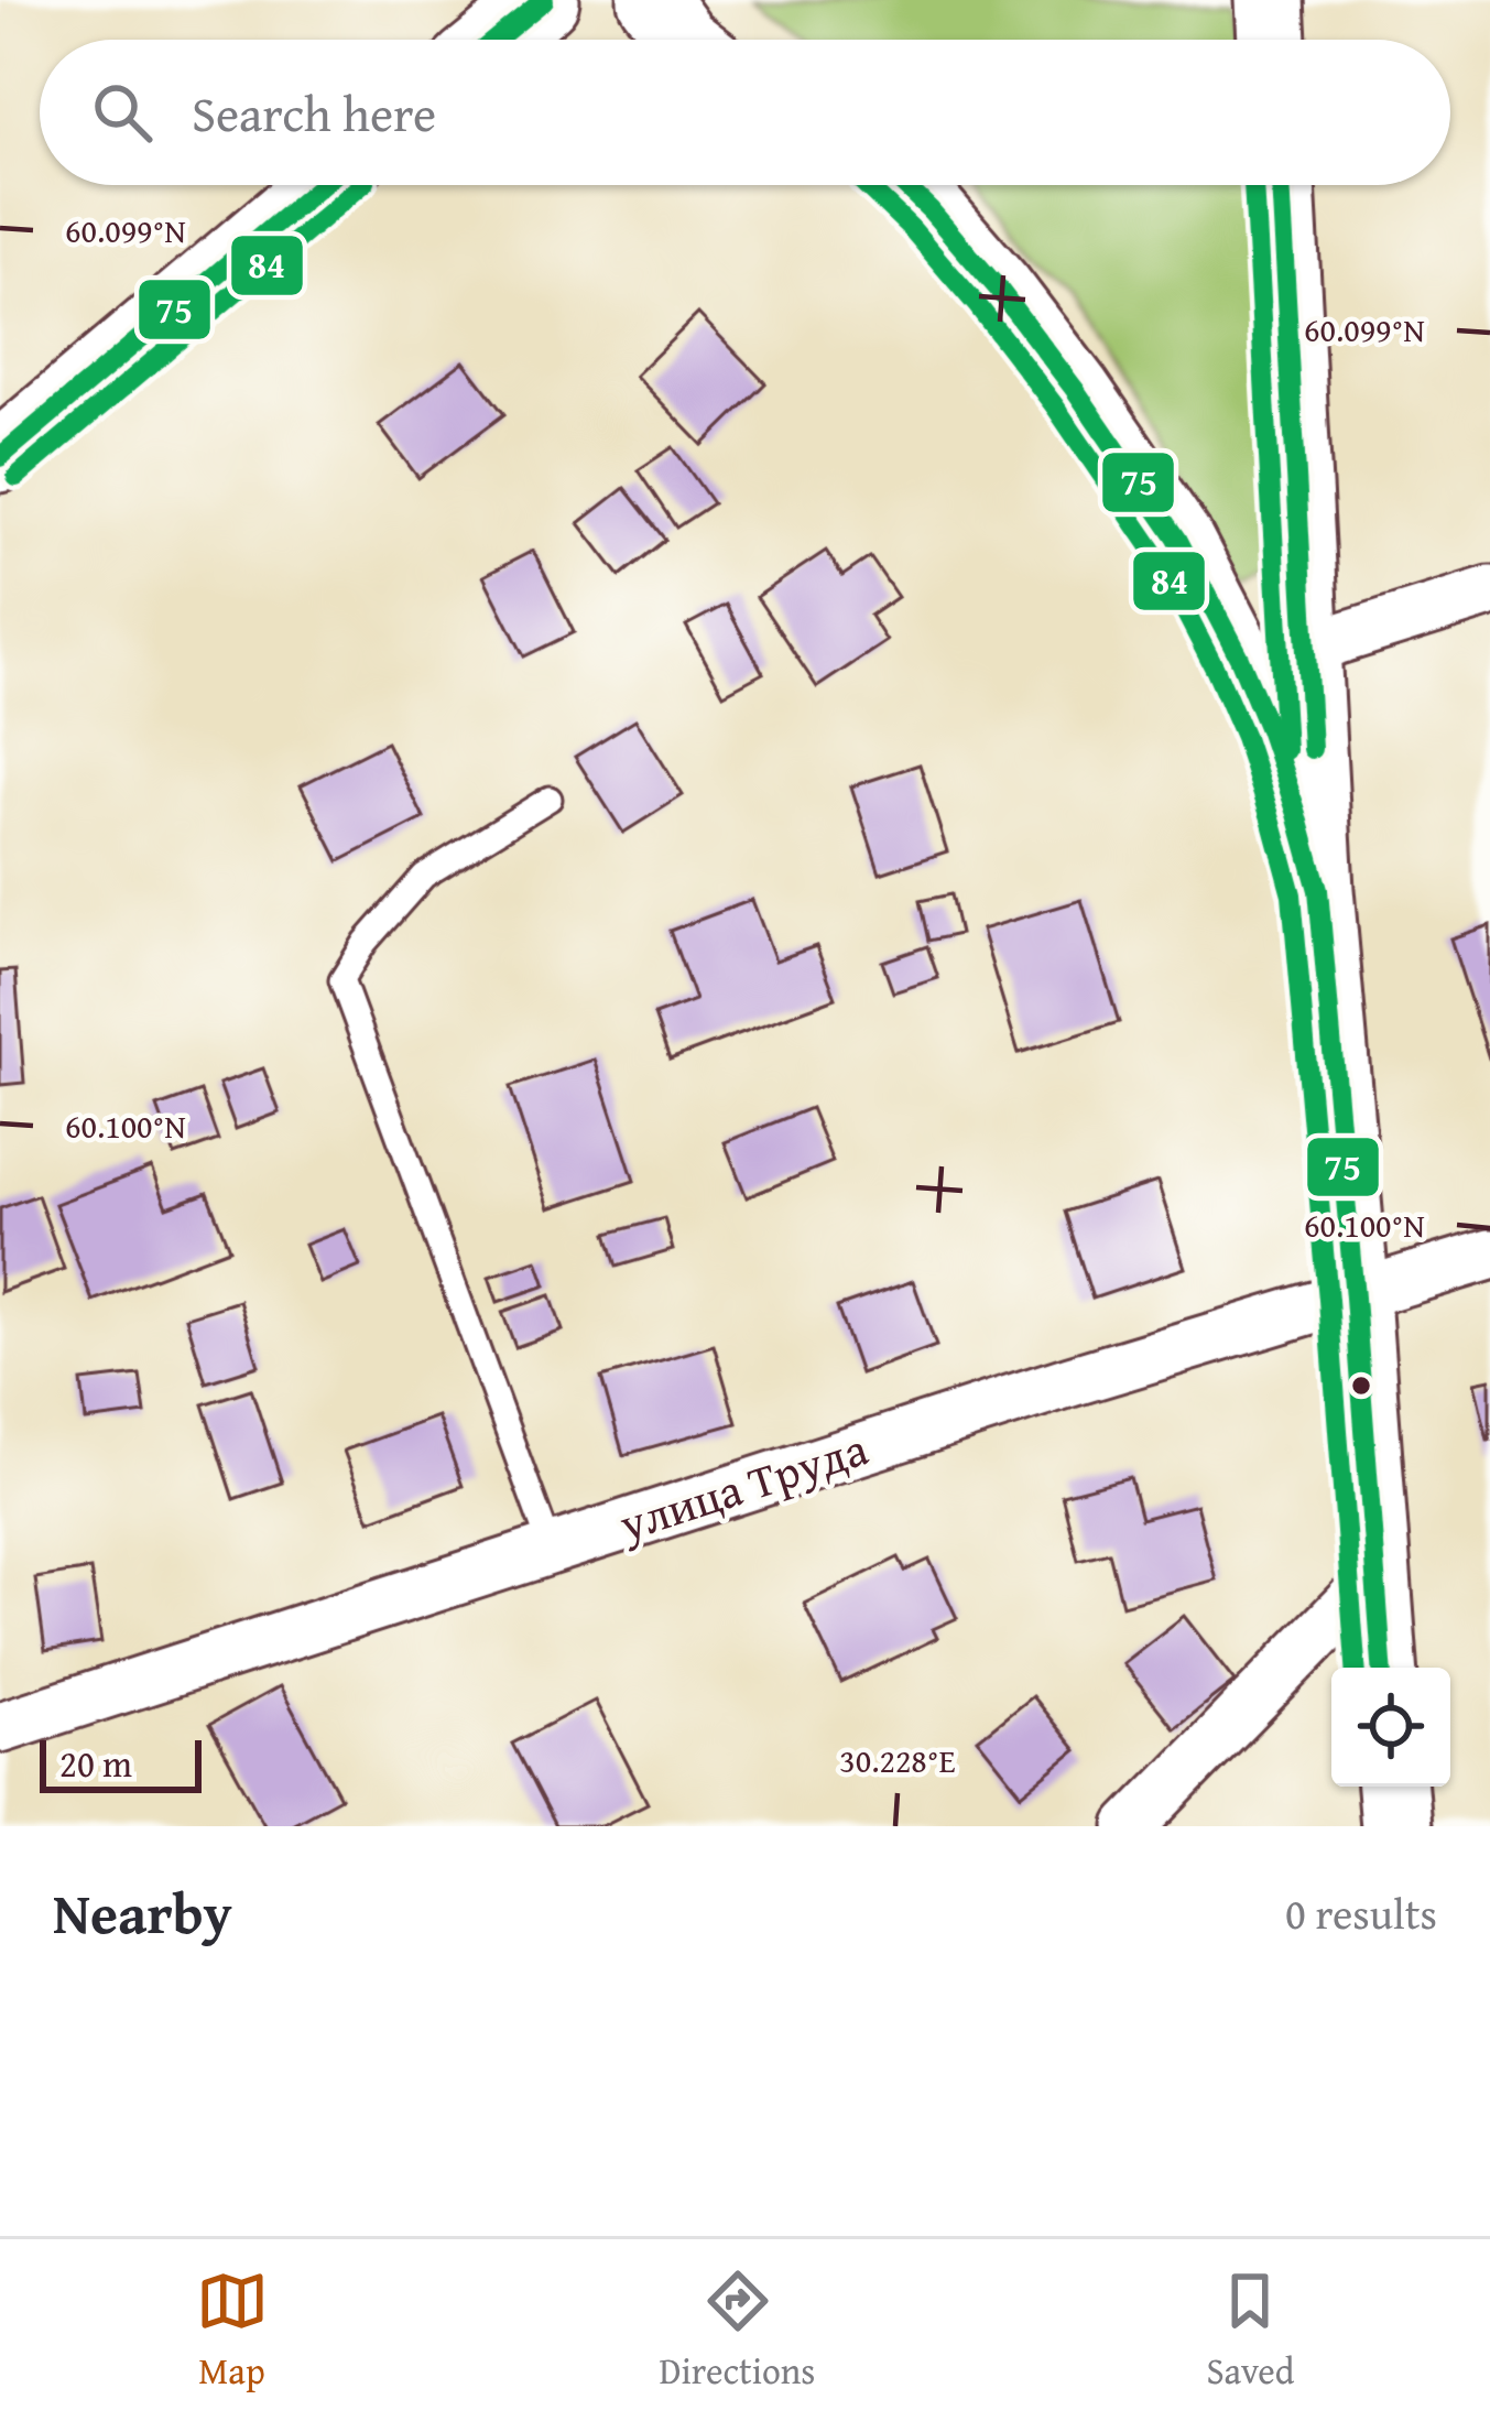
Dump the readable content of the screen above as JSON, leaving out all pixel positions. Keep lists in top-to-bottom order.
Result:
{
  "streets": {
    "street": ["улица Труда"]
  },
  "lines": ["transit line 75", "transit line 84"],
  "scale_bar": "20 m",
  "page": {
    "search": "Search here",
    "scale": "20 m",
    "heading": ["Nearby", "0 results"],
    "nav": ["Map", "Directions", "Saved"]
  },
  "coordinates": ["60.099°N", "60.100°N", "30.228°E"]
}
